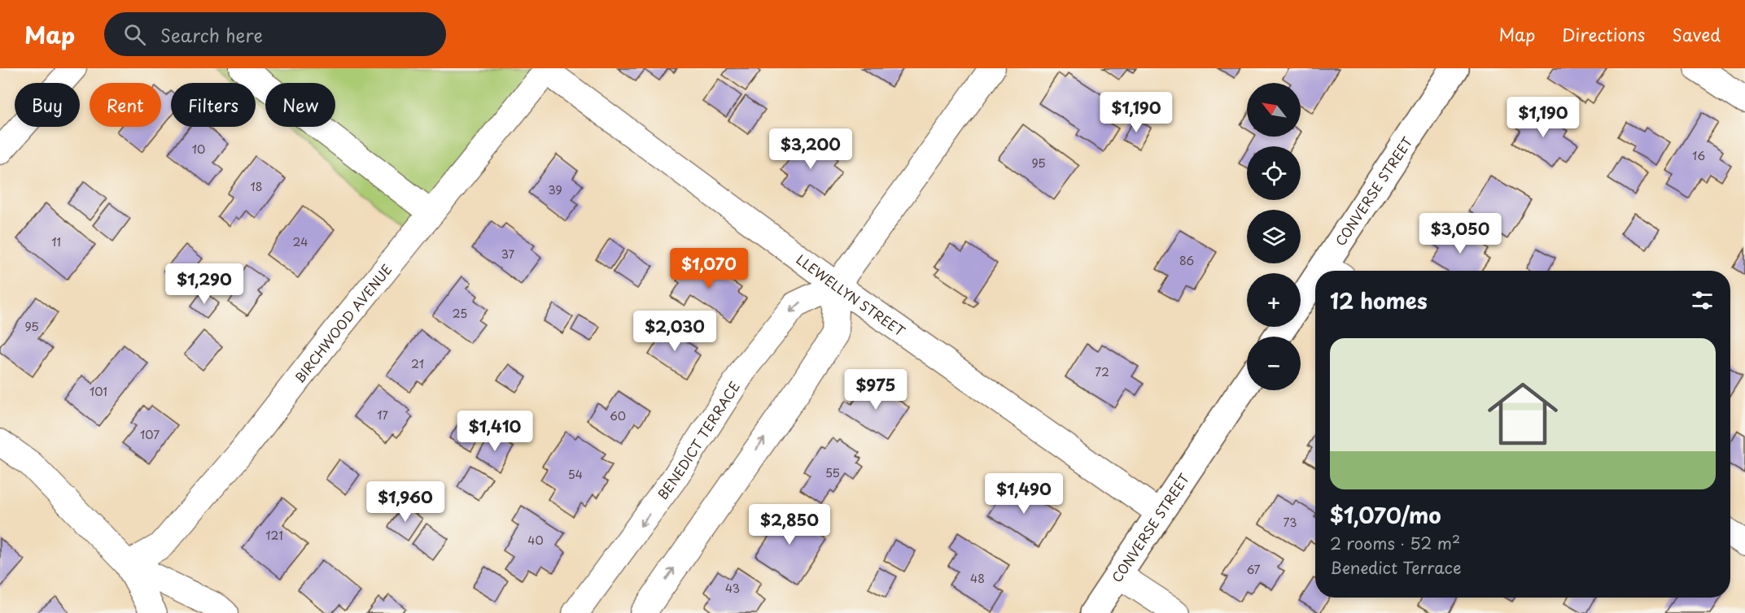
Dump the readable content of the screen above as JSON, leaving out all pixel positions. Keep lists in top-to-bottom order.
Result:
{
  "streets": {
    "main road": ["CONVERSE STREET"],
    "street": ["LLEWELLYN STREET", "BIRCHWOOD AVENUE", "BENEDICT TERRACE"]
  },
  "crossings": [
    ["CONVERSE STREET", "LLEWELLYN STREET"],
    ["LLEWELLYN STREET", "BIRCHWOOD AVENUE"],
    ["LLEWELLYN STREET", "BENEDICT TERRACE"]
  ],
  "house_numbers": [
    "10",
    "16",
    "95",
    "18",
    "39",
    "11",
    "24",
    "37",
    "86",
    "25",
    "95",
    "21",
    "72",
    "101",
    "17",
    "60",
    "107",
    "55",
    "54",
    "73",
    "121",
    "40",
    "67",
    "48",
    "43"
  ],
  "north": "top left",
  "page": {
    "header": "Map",
    "search": "Search here",
    "nav": ["Map", "Directions", "Saved"],
    "map_buttons": ["+", "−"],
    "chip": [
      "Buy",
      "Rent",
      "Filters",
      "New"
    ],
    "price": [
      "$1,190",
      "$1,190",
      "$3,200",
      "$3,050",
      "$1,070",
      "$1,290",
      "$2,030",
      "$975",
      "$1,410",
      "$1,490",
      "$1,960",
      "$2,850"
    ],
    "heading": "12 homes",
    "list": [
      {
        "name": "$1,070/mo",
        "note": "2 rooms · 52 m² · Benedict Terrace"
      }
    ]
  }
}
